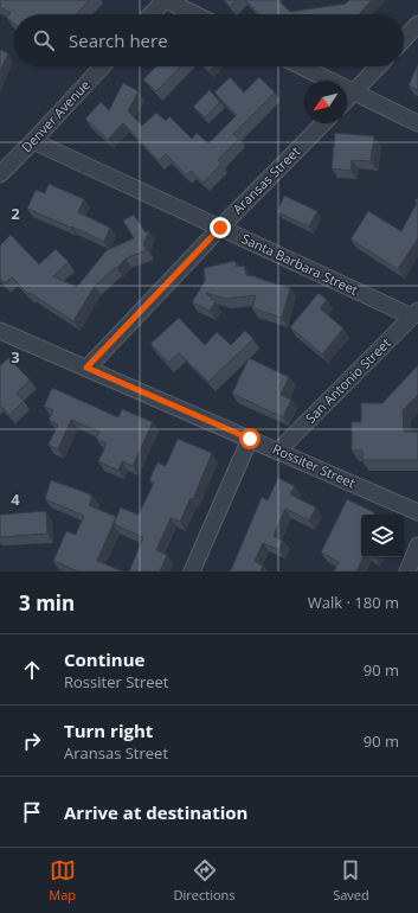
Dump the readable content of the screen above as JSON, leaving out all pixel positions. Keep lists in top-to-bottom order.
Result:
{
  "streets": {
    "street": [
      "Denver Avenue",
      "Aransas Street",
      "Santa Barbara Street",
      "San Antonio Street",
      "Rossiter Street"
    ]
  },
  "crossings": [
    ["Denver Avenue", "Santa Barbara Street"],
    ["Aransas Street", "Santa Barbara Street"],
    ["Aransas Street", "Rossiter Street"],
    ["Santa Barbara Street", "San Antonio Street"],
    ["San Antonio Street", "Rossiter Street"]
  ],
  "north": "bottom left",
  "page": {
    "search": "Search here",
    "heading": ["3 min", "Walk · 180 m"],
    "list": [
      ["Continue", "Rossiter Street", "90 m"],
      ["Turn right", "Aransas Street", "90 m"],
      "Arrive at destination"
    ],
    "nav": ["Map", "Directions", "Saved"]
  },
  "grid": {
    "rows": ["2", "3", "4"]
  }
}
